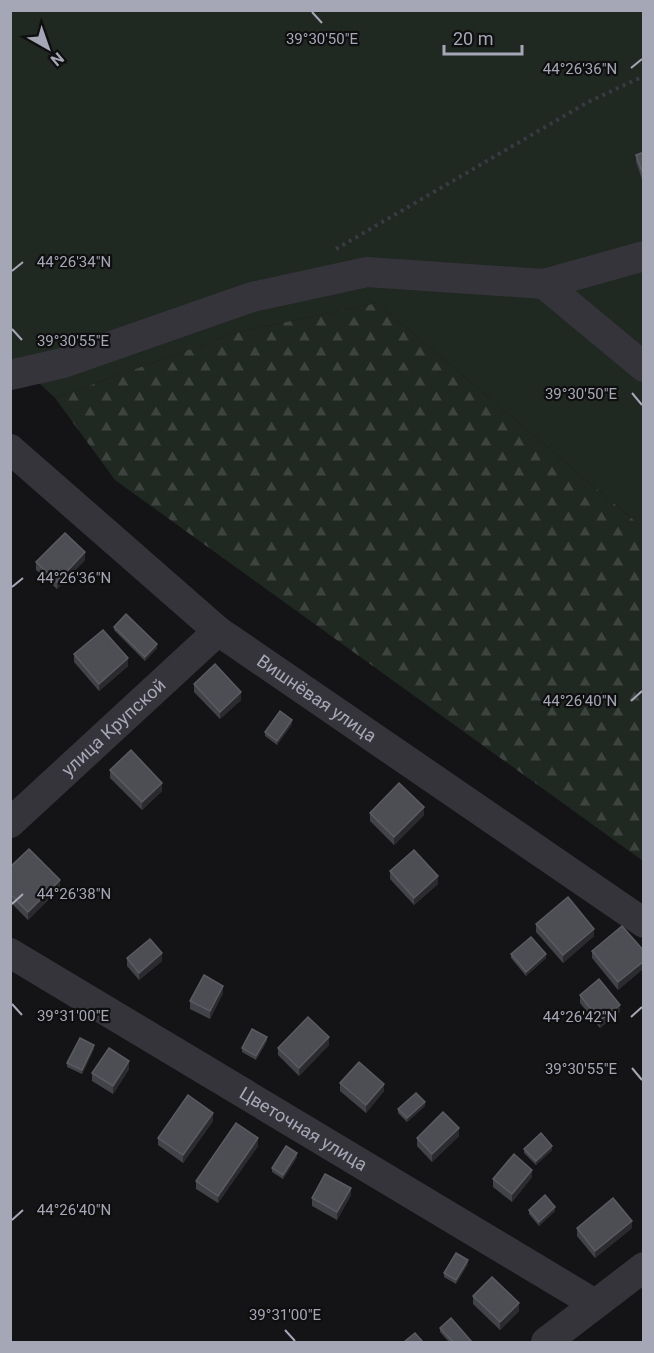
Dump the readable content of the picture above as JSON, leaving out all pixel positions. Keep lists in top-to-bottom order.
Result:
{
  "streets": {
    "street": ["Вишнёвая улица", "улица Крупской", "Цветочная улица"]
  },
  "crossings": [
    ["Вишнёвая улица", "улица Крупской"]
  ],
  "scale_bar": "20 m",
  "north": "bottom right",
  "coordinates": [
    "39°30'50\"E",
    "44°26'36\"N",
    "44°26'34\"N",
    "39°30'55\"E",
    "44°26'40\"N",
    "44°26'38\"N",
    "39°31'00\"E",
    "44°26'42\"N"
  ]
}
